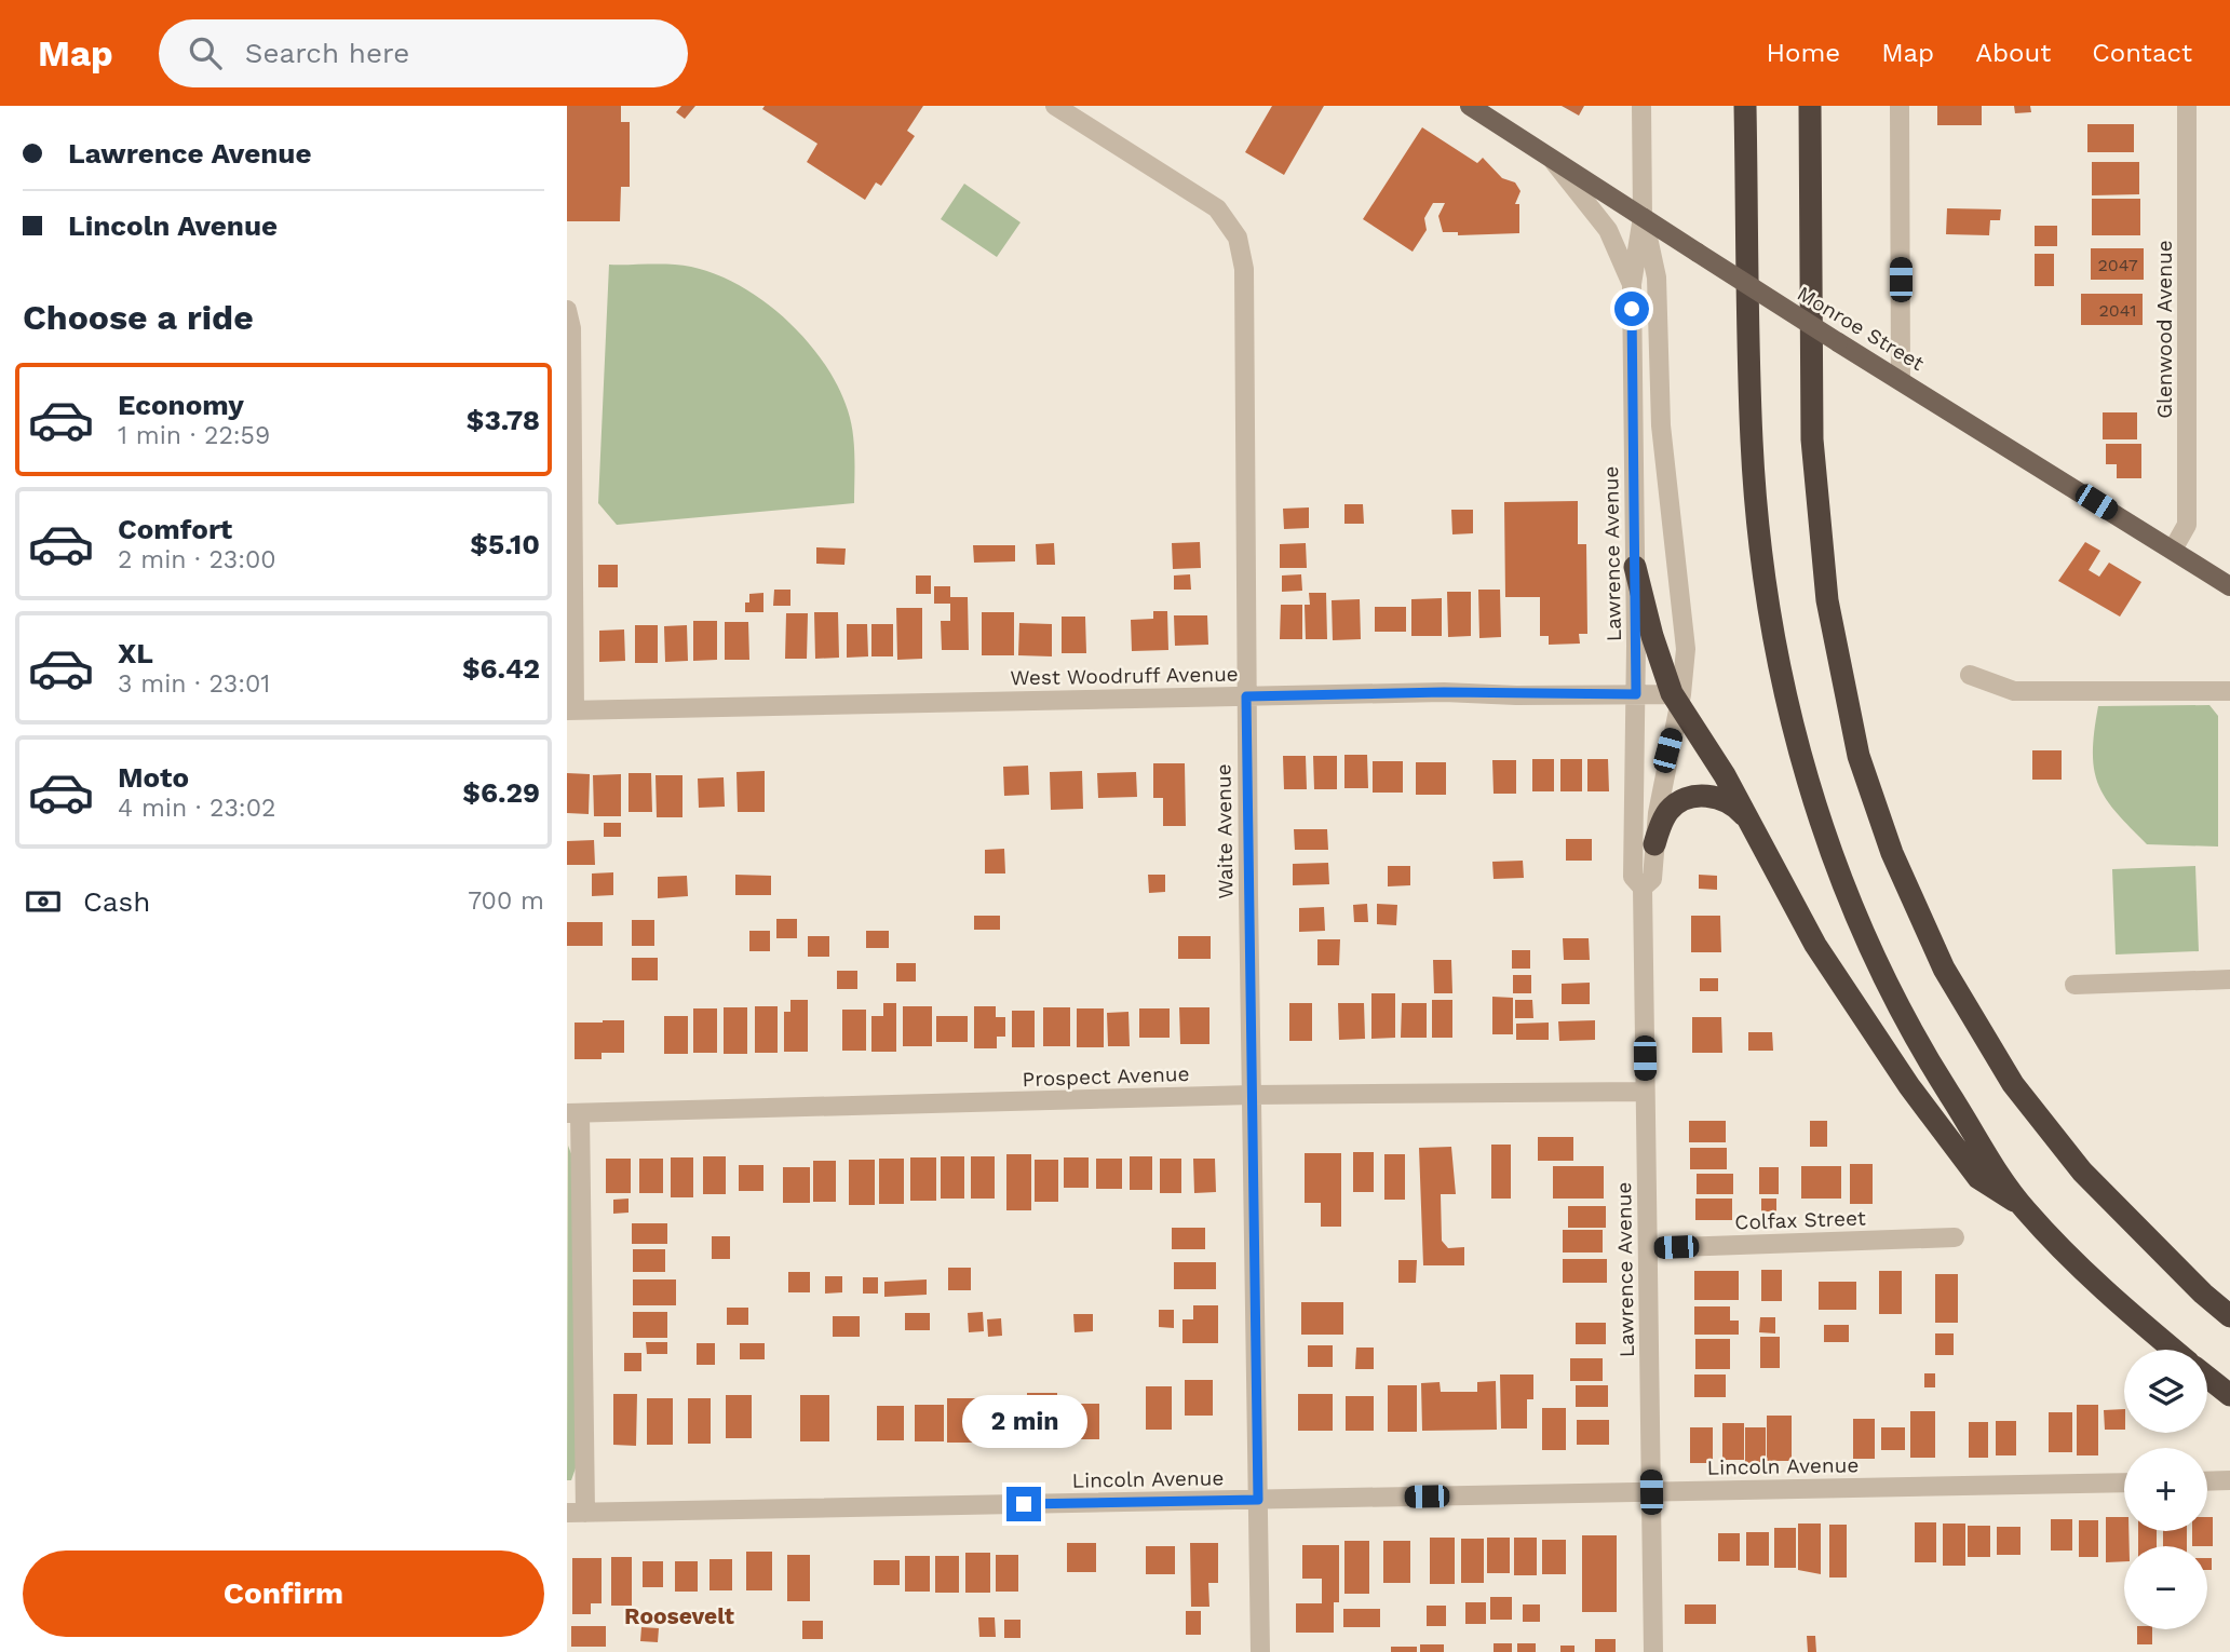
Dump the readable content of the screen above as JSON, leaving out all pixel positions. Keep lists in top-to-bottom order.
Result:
{
  "streets": {
    "main road": ["Monroe Street"],
    "street": [
      "Glenwood Avenue",
      "Lawrence Avenue",
      "West Woodruff Avenue",
      "Waite Avenue",
      "Prospect Avenue",
      "Colfax Street",
      "Lincoln Avenue"
    ]
  },
  "crossings": [
    ["Monroe Street", "Glenwood Avenue"],
    ["Monroe Street", "Lawrence Avenue"],
    ["Lawrence Avenue", "West Woodruff Avenue"],
    ["Lawrence Avenue", "Prospect Avenue"],
    ["Lawrence Avenue", "Colfax Street"],
    ["Lawrence Avenue", "Lincoln Avenue"],
    ["West Woodruff Avenue", "Waite Avenue"],
    ["Waite Avenue", "Prospect Avenue"],
    ["Waite Avenue", "Lincoln Avenue"]
  ],
  "districts": ["Roosevelt"],
  "house_numbers": ["2047", "2041"],
  "page": {
    "header": "Map",
    "search": "Search here",
    "nav": [
      "Home",
      "Map",
      "About",
      "Contact"
    ],
    "banner": ["Lawrence Avenue", "Lincoln Avenue"],
    "heading": "Choose a ride",
    "list": [
      {
        "name": "Economy",
        "note": "1 min · 22:59",
        "value": "$3.78"
      },
      {
        "name": "Comfort",
        "note": "2 min · 23:00",
        "value": "$5.10"
      },
      {
        "name": "XL",
        "note": "3 min · 23:01",
        "value": "$6.42"
      },
      {
        "name": "Moto",
        "note": "4 min · 23:02",
        "value": "$6.29"
      }
    ],
    "pay": ["Cash", "700 m"],
    "map_buttons": ["+", "−"],
    "bubble": "2 min",
    "buttons": "Confirm"
  }
}
